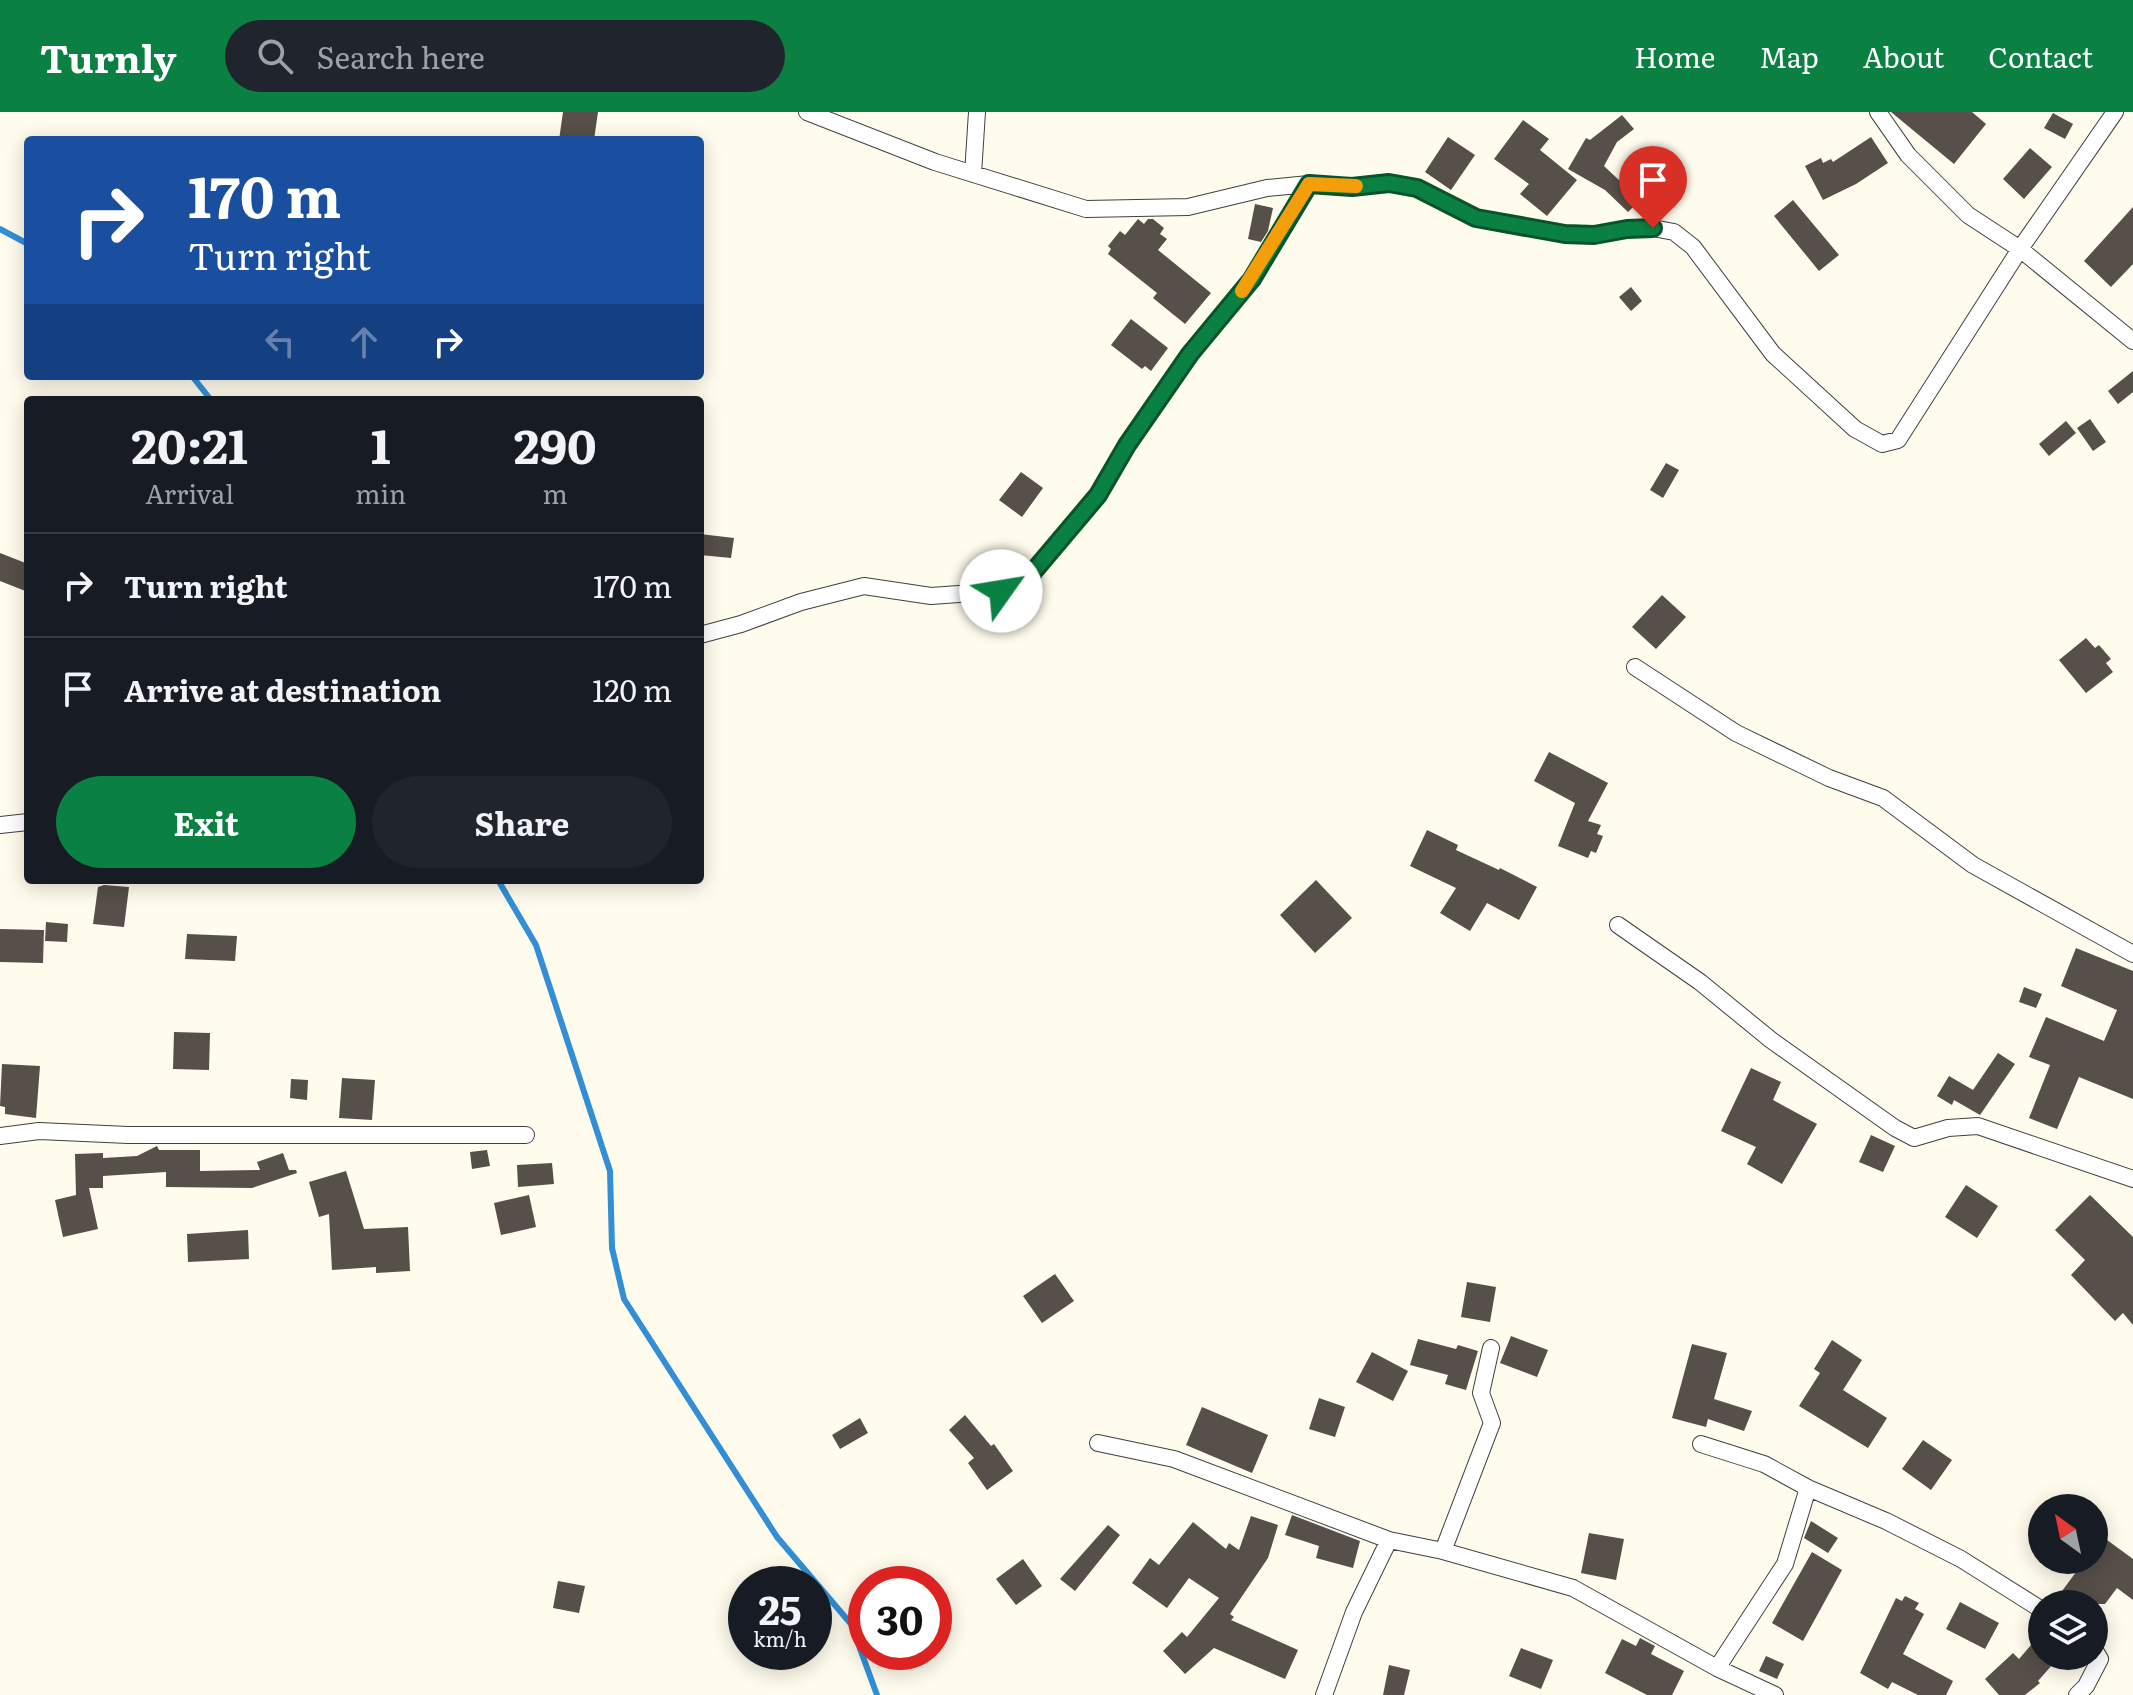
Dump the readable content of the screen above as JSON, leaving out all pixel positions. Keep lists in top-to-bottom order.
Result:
{
  "north": "top left",
  "page": {
    "header": "Turnly",
    "search": "Search here",
    "nav": [
      "Home",
      "Map",
      "About",
      "Contact"
    ],
    "turn": ["170 m", "Turn right"],
    "eta": [
      "20:21",
      "Arrival",
      "1",
      "min",
      "290",
      "m"
    ],
    "list": [
      {
        "name": "Turn right",
        "value": "170 m"
      },
      {
        "name": "Arrive at destination",
        "value": "120 m"
      }
    ],
    "buttons": ["Exit", "Share"],
    "speed": "25 km/h",
    "limit": "30"
  }
}
